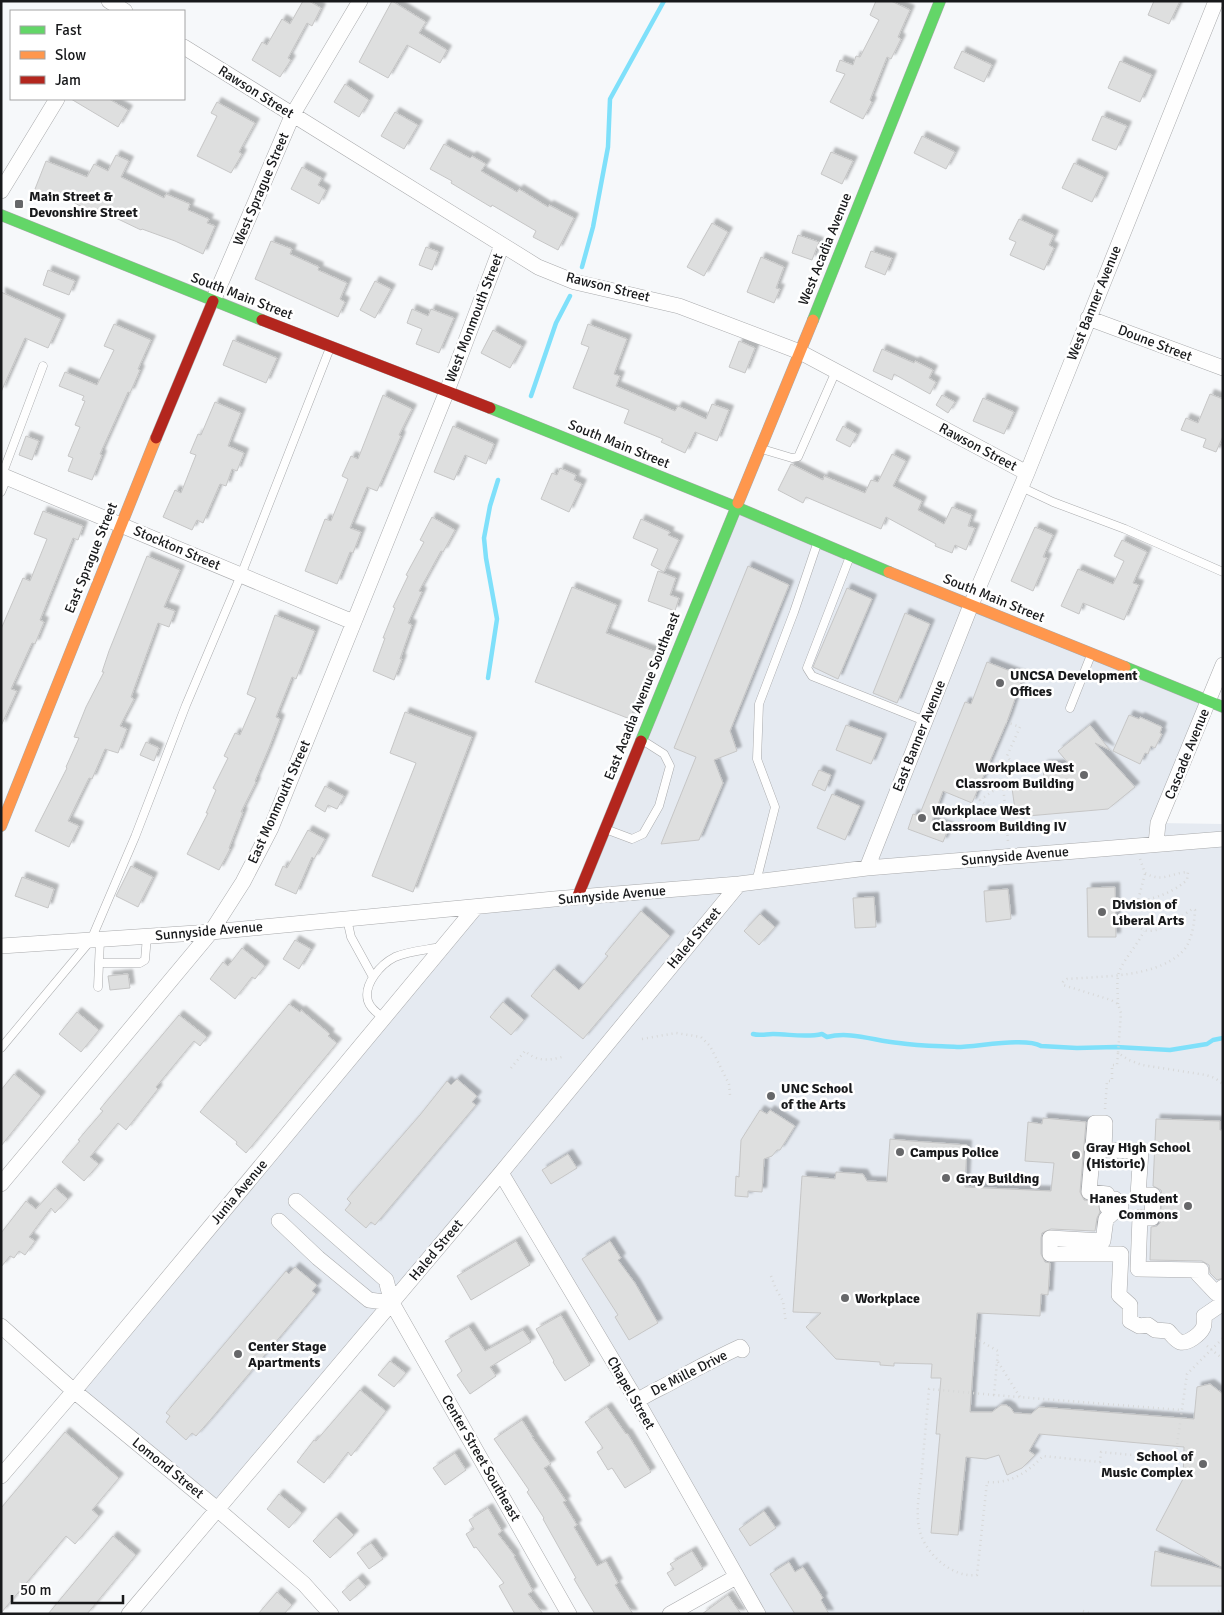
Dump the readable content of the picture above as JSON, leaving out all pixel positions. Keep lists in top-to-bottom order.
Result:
{
  "streets": {
    "main road": [
      "West Acadia Avenue",
      "South Main Street",
      "East Sprague Street",
      "East Acadia Avenue Southeast"
    ],
    "street": [
      "Rawson Street",
      "West Sprague Street",
      "West Banner Avenue",
      "West Monmouth Street",
      "Doune Street",
      "Stockton Street",
      "East Banner Avenue",
      "Cascade Avenue",
      "East Monmouth Street",
      "Sunnyside Avenue",
      "Haled Street",
      "Junia Avenue",
      "De Mille Drive",
      "Chapel Street",
      "Center Street Southeast",
      "Lomond Street"
    ]
  },
  "crossings": [
    ["Rawson Street", "West Sprague Street"],
    ["Rawson Street", "West Acadia Avenue"],
    ["Rawson Street", "West Banner Avenue"],
    ["Rawson Street", "West Monmouth Street"],
    ["West Sprague Street", "South Main Street"],
    ["West Sprague Street", "East Sprague Street"],
    ["West Acadia Avenue", "South Main Street"],
    ["West Acadia Avenue", "East Acadia Avenue Southeast"],
    ["South Main Street", "West Banner Avenue"],
    ["South Main Street", "West Monmouth Street"],
    ["South Main Street", "East Sprague Street"],
    ["South Main Street", "East Acadia Avenue Southeast"],
    ["South Main Street", "East Banner Avenue"],
    ["South Main Street", "Cascade Avenue"],
    ["South Main Street", "East Monmouth Street"],
    ["West Banner Avenue", "Doune Street"],
    ["West Banner Avenue", "East Banner Avenue"],
    ["West Monmouth Street", "East Monmouth Street"],
    ["Stockton Street", "East Sprague Street"],
    ["Stockton Street", "East Monmouth Street"],
    ["East Acadia Avenue Southeast", "Sunnyside Avenue"],
    ["East Banner Avenue", "Sunnyside Avenue"],
    ["Cascade Avenue", "Sunnyside Avenue"],
    ["East Monmouth Street", "Sunnyside Avenue"],
    ["Sunnyside Avenue", "Haled Street"],
    ["Sunnyside Avenue", "Junia Avenue"],
    ["Haled Street", "Chapel Street"],
    ["Haled Street", "Center Street Southeast"],
    ["Haled Street", "Lomond Street"],
    ["Junia Avenue", "Lomond Street"],
    ["De Mille Drive", "Chapel Street"]
  ],
  "places": {
    "transit": ["Main Street & Devonshire Street"],
    "other": [
      "UNCSA Development Offices",
      "Workplace West Classroom Building",
      "Workplace West Classroom Building IV",
      "Division of Liberal Arts",
      "UNC School of the Arts",
      "Campus Police",
      "Gray High School (Historic)",
      "Gray Building",
      "Hanes Student Commons",
      "Workplace",
      "Center Stage Apartments",
      "School of Music Complex"
    ]
  },
  "legend": ["Fast", "Slow", "Jam"],
  "scale_bar": "50 m"
}
